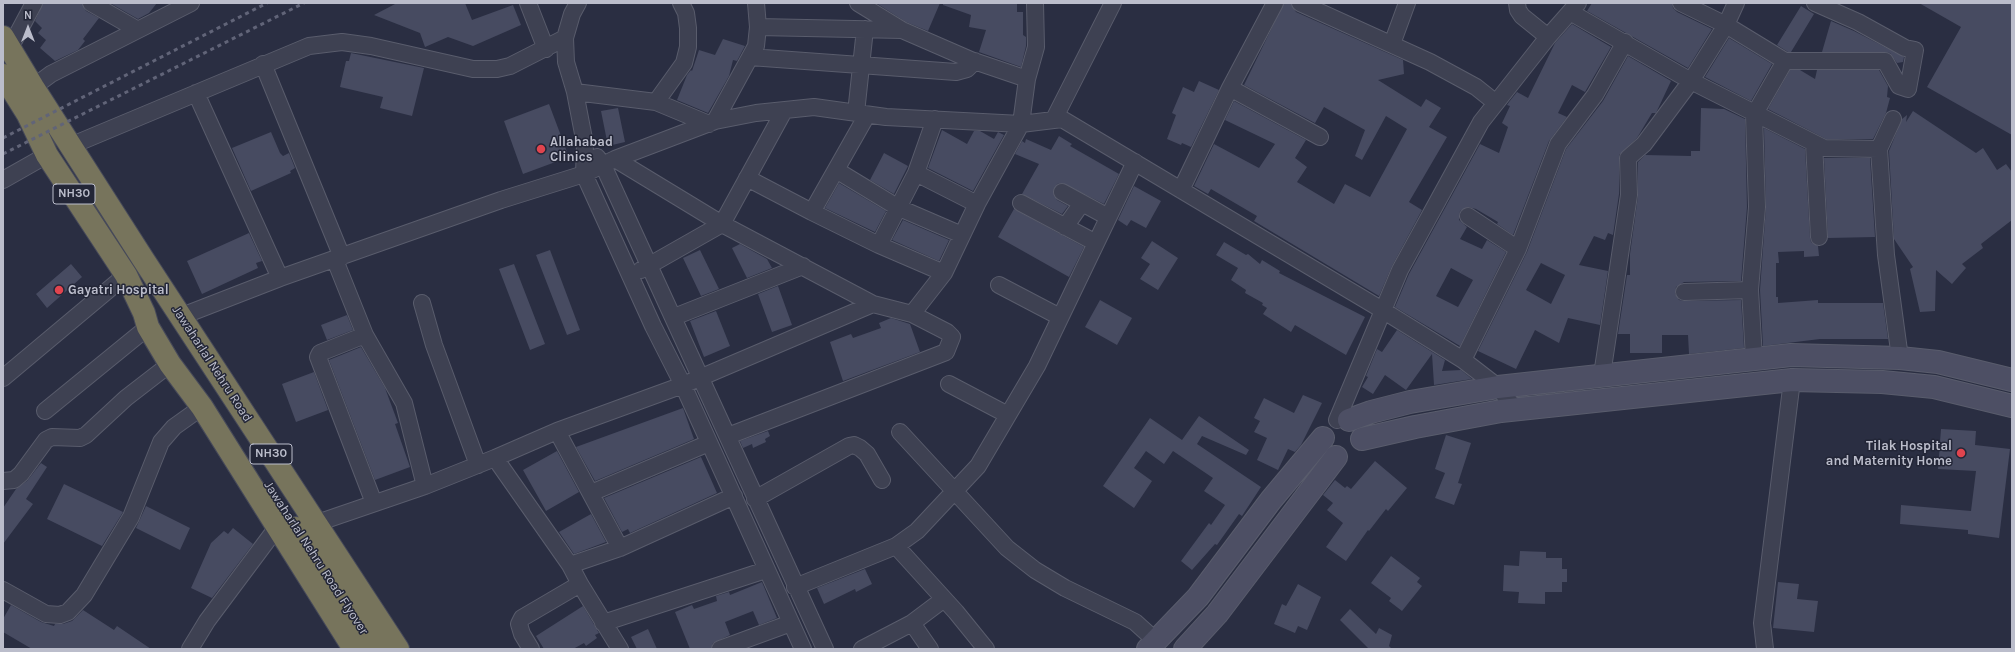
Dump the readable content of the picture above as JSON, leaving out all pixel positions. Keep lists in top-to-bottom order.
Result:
{
  "streets": {
    "highway": ["NH30", "Jawaharlal Nehru Road", "Jawaharlal Nehru Road Flyover"]
  },
  "crossings": [
    ["Jawaharlal Nehru Road", "Jawaharlal Nehru Road Flyover"]
  ],
  "places": ["Allahabad Clinics", "Gayatri Hospital", "Tilak Hospital and Maternity Home"],
  "north": "top"
}
